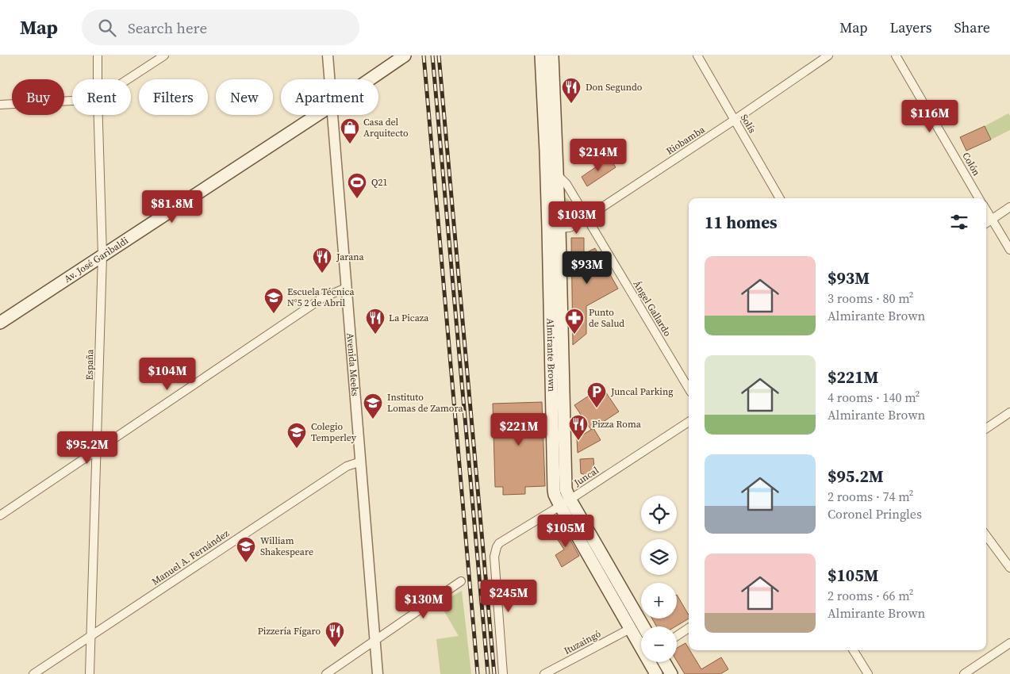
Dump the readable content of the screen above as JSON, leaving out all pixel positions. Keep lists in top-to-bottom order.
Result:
{
  "streets": {
    "main road": ["Av. José Garibaldi", "Almirante Brown"],
    "street": [
      "Solís",
      "Riobamba",
      "Colón",
      "Ángel Gallardo",
      "España",
      "Avenida Meeks",
      "Juncal",
      "Manuel A. Fernández",
      "Ituzaingó"
    ]
  },
  "crossings": [
    ["Solís", "Riobamba"],
    ["Riobamba", "Ángel Gallardo"],
    ["Riobamba", "Almirante Brown"],
    ["Av. José Garibaldi", "España"],
    ["Ángel Gallardo", "Almirante Brown"],
    ["Almirante Brown", "Juncal"],
    ["Almirante Brown", "Ituzaingó"],
    ["España", "Manuel A. Fernández"],
    ["Avenida Meeks", "Manuel A. Fernández"]
  ],
  "places": {
    "restaurant": [
      "Don Segundo",
      "Jarana",
      "La Picaza",
      "Pizza Roma",
      "Pizzería Fígaro"
    ],
    "shop": ["Casa del Arquitecto"],
    "sports": ["Q21"],
    "school or university": [
      "Escuela Técnica N°5 2 de Abril",
      "Instituto Lomas de Zamora",
      "Colegio Temperley",
      "William Shakespeare"
    ],
    "pharmacy": ["Punto de Salud"],
    "parking": ["Juncal Parking"]
  },
  "page": {
    "header": "Map",
    "search": "Search here",
    "nav": ["Map", "Layers", "Share"],
    "chip": [
      "Buy",
      "Rent",
      "Filters",
      "New",
      "Apartment"
    ],
    "price": [
      "$116M",
      "$214M",
      "$81.8M",
      "$103M",
      "$93M",
      "$104M",
      "$221M",
      "$95.2M",
      "$105M",
      "$245M",
      "$130M"
    ],
    "heading": "11 homes",
    "list": [
      {
        "name": "$93M",
        "note": "3 rooms · 80 m² · Almirante Brown"
      },
      {
        "name": "$221M",
        "note": "4 rooms · 140 m² · Almirante Brown"
      },
      {
        "name": "$95.2M",
        "note": "2 rooms · 74 m² · Coronel Pringles"
      },
      {
        "name": "$105M",
        "note": "2 rooms · 66 m² · Almirante Brown"
      }
    ],
    "map_buttons": ["+", "−"]
  }
}
